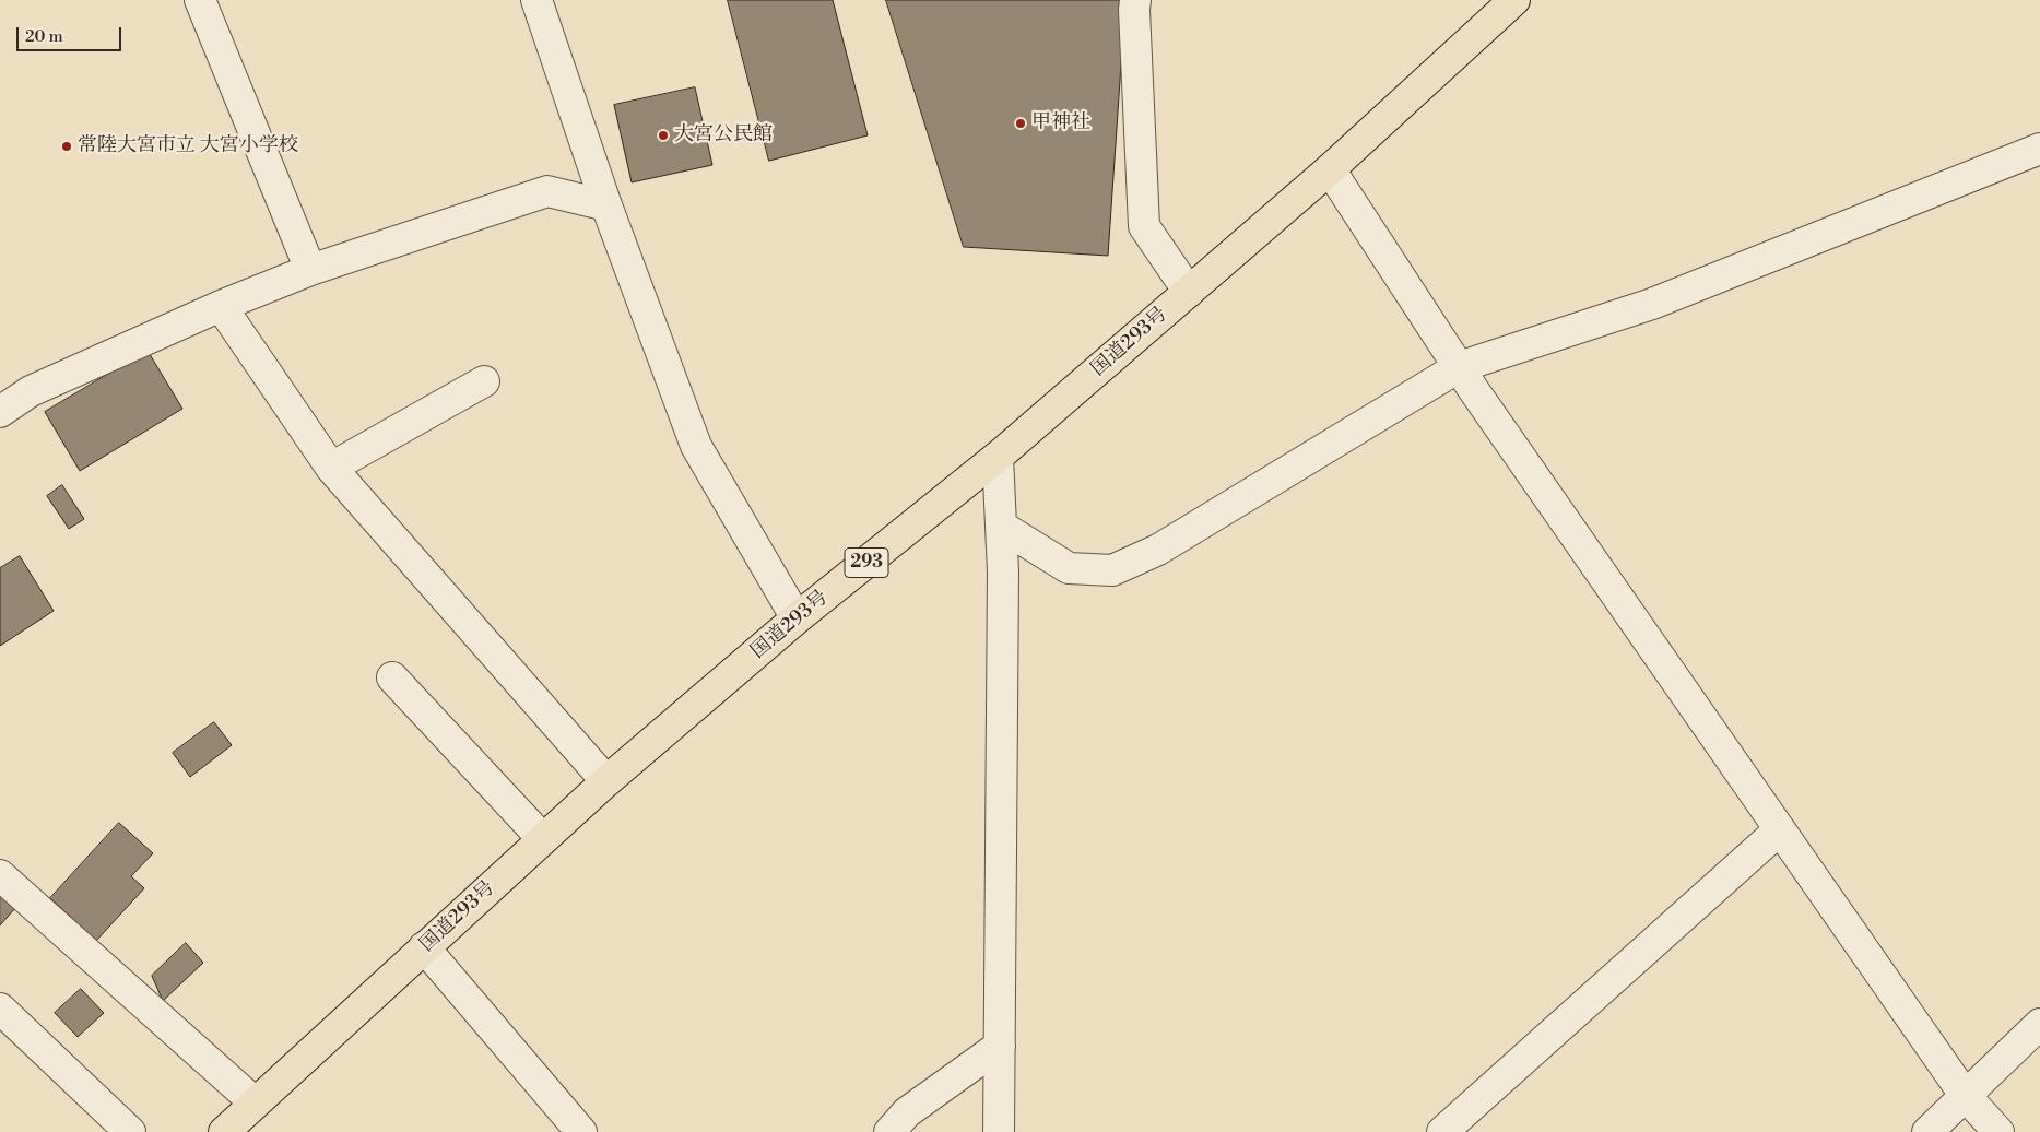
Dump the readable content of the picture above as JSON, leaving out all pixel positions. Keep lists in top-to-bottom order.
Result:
{
  "streets": {
    "highway": ["国道293号", "293"]
  },
  "places": ["甲神社", "大宮公民館", "常陸大宮市立 大宮小学校"],
  "scale_bar": "20 m"
}
